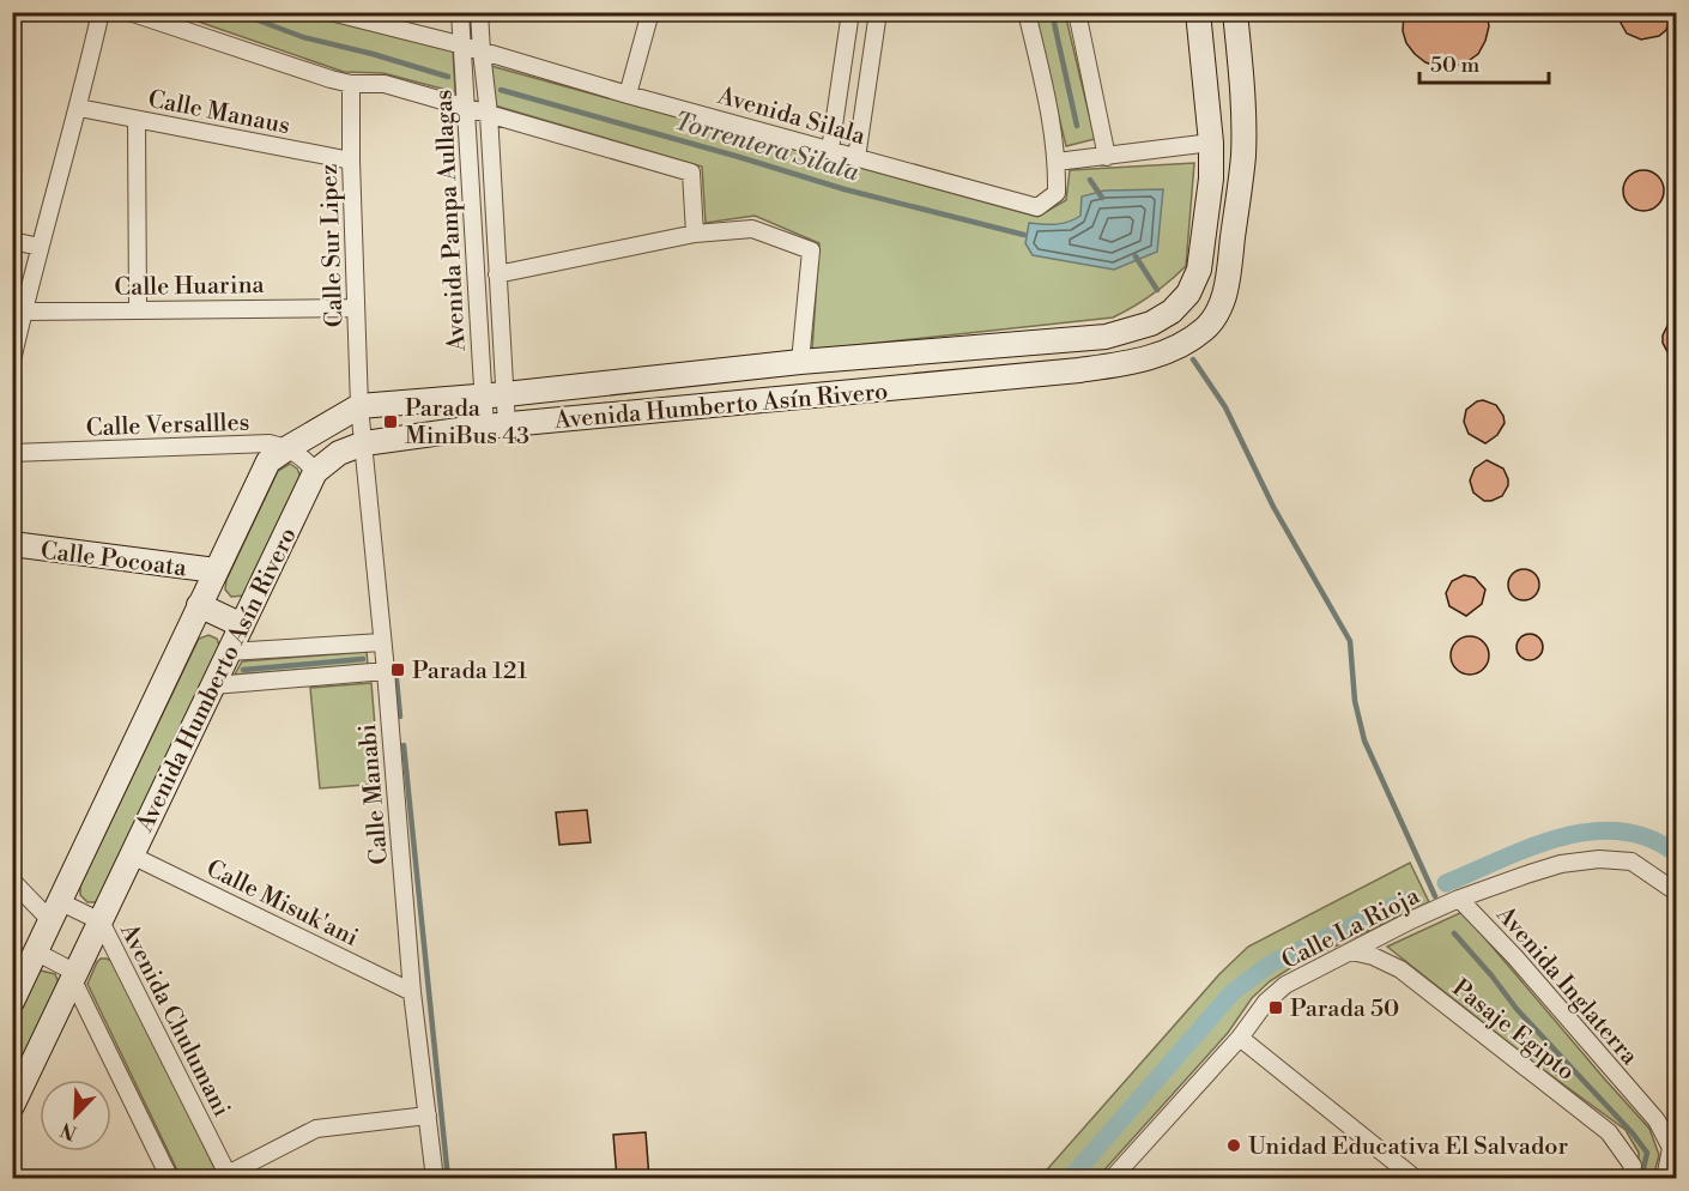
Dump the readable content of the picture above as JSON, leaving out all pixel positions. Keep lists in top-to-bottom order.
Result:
{
  "streets": {
    "street": [
      "Calle Manaus",
      "Avenida Silala",
      "Avenida Pampa Aullagas",
      "Calle Sur Lipez",
      "Calle Huarina",
      "Avenida Humberto Asín Rivero",
      "Calle Versallles",
      "Calle Pocoata",
      "Calle Manabi",
      "Calle Misuk'ani",
      "Calle La Rioja",
      "Avenida Inglaterra",
      "Avenida Chulumani",
      "Pasaje Egipto"
    ]
  },
  "crossings": [
    ["Calle Manaus", "Calle Sur Lipez"],
    ["Avenida Silala", "Avenida Pampa Aullagas"],
    ["Avenida Pampa Aullagas", "Avenida Humberto Asín Rivero"],
    ["Calle Sur Lipez", "Calle Huarina"],
    ["Calle Sur Lipez", "Avenida Humberto Asín Rivero"],
    ["Calle Sur Lipez", "Calle Manabi"],
    ["Avenida Humberto Asín Rivero", "Calle Versallles"],
    ["Avenida Humberto Asín Rivero", "Calle Pocoata"],
    ["Avenida Humberto Asín Rivero", "Calle Manabi"],
    ["Avenida Humberto Asín Rivero", "Calle Misuk'ani"],
    ["Avenida Humberto Asín Rivero", "Avenida Chulumani"],
    ["Calle Manabi", "Calle Misuk'ani"],
    ["Calle La Rioja", "Avenida Inglaterra"],
    ["Calle La Rioja", "Pasaje Egipto"]
  ],
  "water": ["Torrentera Silala"],
  "places": {
    "transit": ["Parada MiniBus 43", "Parada 121", "Parada 50"],
    "other": ["Unidad Educativa El Salvador"]
  },
  "scale_bar": "50 m",
  "north": "bottom left"
}
